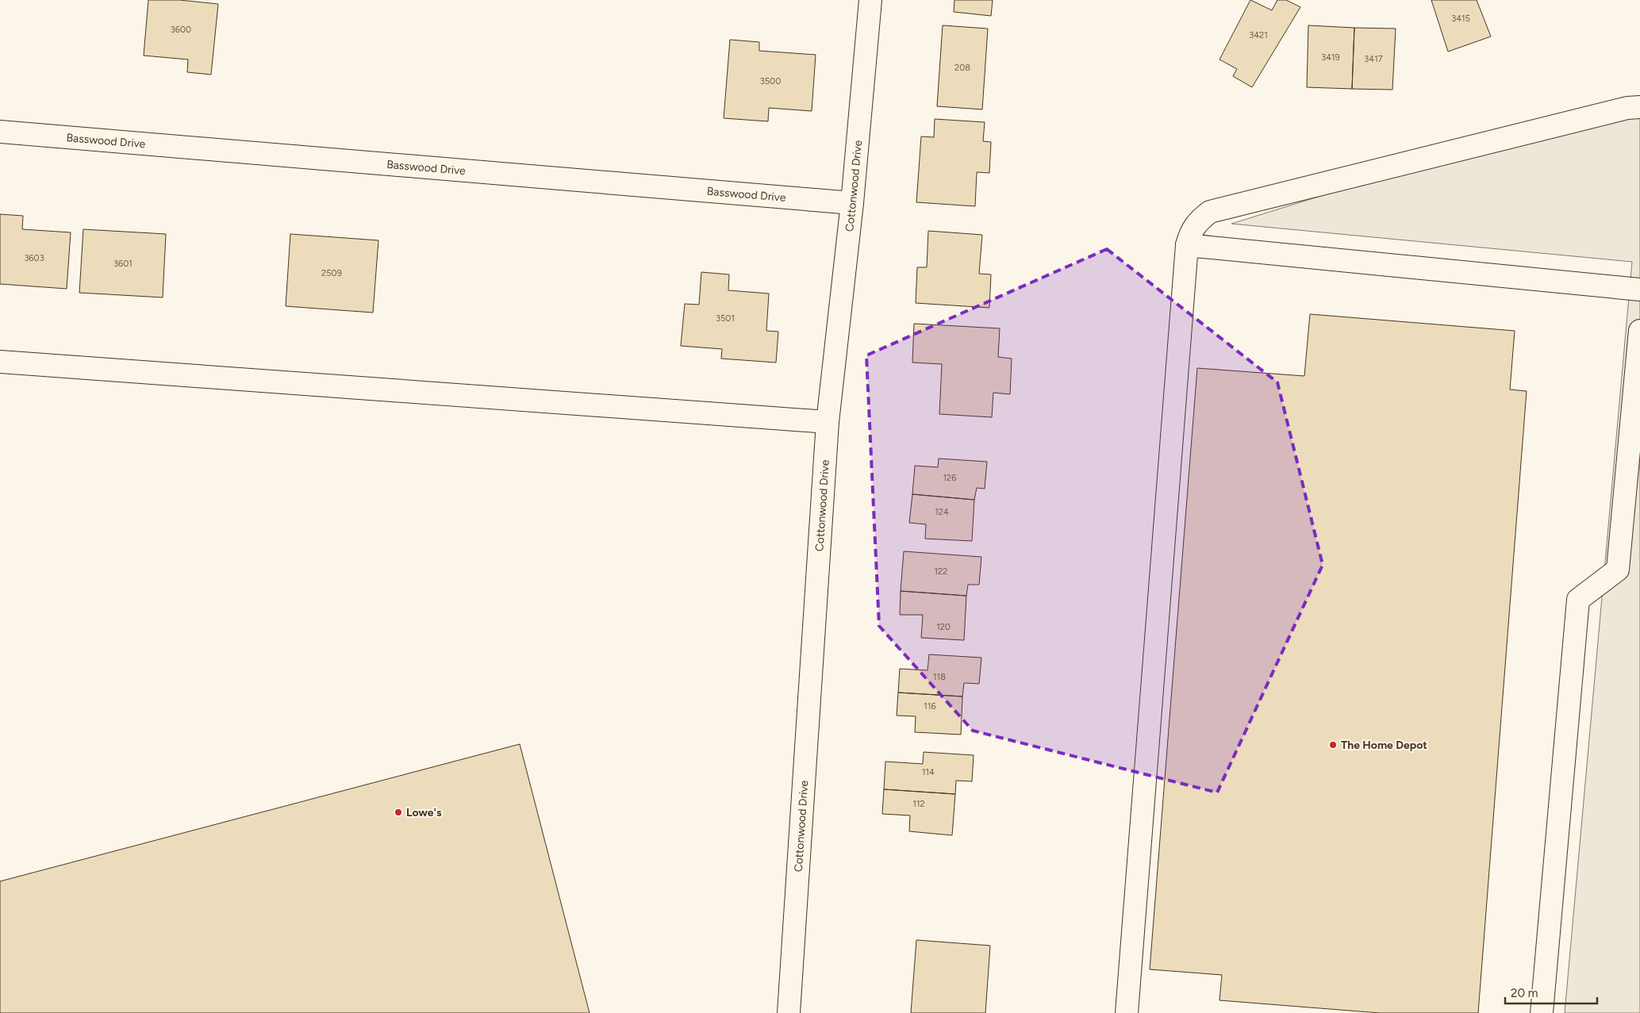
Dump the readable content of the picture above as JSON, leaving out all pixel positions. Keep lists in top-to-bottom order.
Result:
{
  "streets": {
    "street": ["Basswood Drive", "Cottonwood Drive"]
  },
  "crossings": [
    ["Basswood Drive", "Cottonwood Drive"]
  ],
  "places": ["The Home Depot", "Lowe's"],
  "house_numbers": [
    "3415",
    "3600",
    "3421",
    "3419",
    "3417",
    "208",
    "3500",
    "3603",
    "3601",
    "2509",
    "3501",
    "126",
    "124",
    "122",
    "120",
    "118",
    "116",
    "114",
    "112"
  ],
  "scale_bar": "20 m"
}
